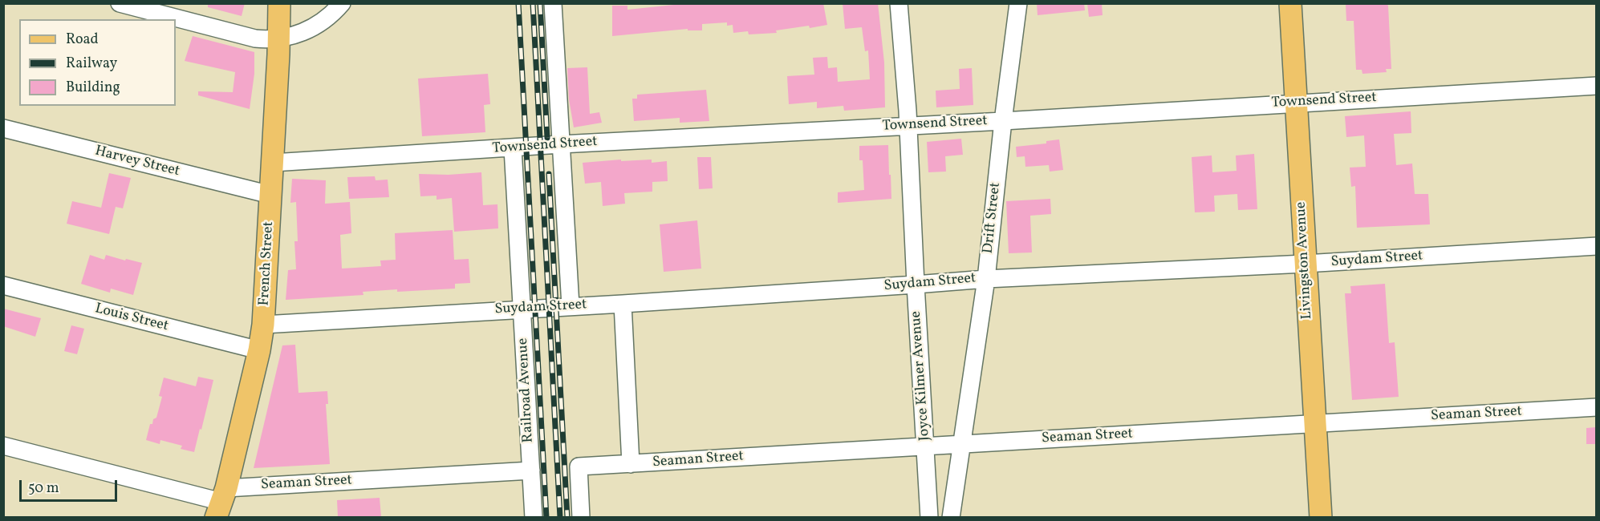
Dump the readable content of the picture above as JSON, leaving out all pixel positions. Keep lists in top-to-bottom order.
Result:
{
  "streets": {
    "main road": ["Livingston Avenue", "French Street"],
    "street": [
      "Townsend Street",
      "Harvey Street",
      "Drift Street",
      "Suydam Street",
      "Louis Street",
      "Joyce Kilmer Avenue",
      "Railroad Avenue",
      "Seaman Street"
    ]
  },
  "crossings": [
    ["Townsend Street", "Drift Street"],
    ["Townsend Street", "Livingston Avenue"],
    ["Townsend Street", "French Street"],
    ["Townsend Street", "Joyce Kilmer Avenue"],
    ["Townsend Street", "Railroad Avenue"],
    ["Harvey Street", "French Street"],
    ["Drift Street", "Suydam Street"],
    ["Drift Street", "Seaman Street"],
    ["Suydam Street", "Livingston Avenue"],
    ["Suydam Street", "French Street"],
    ["Suydam Street", "Joyce Kilmer Avenue"],
    ["Suydam Street", "Railroad Avenue"],
    ["Livingston Avenue", "Seaman Street"],
    ["French Street", "Louis Street"],
    ["French Street", "Seaman Street"],
    ["Joyce Kilmer Avenue", "Seaman Street"],
    ["Railroad Avenue", "Seaman Street"]
  ],
  "legend": ["Road", "Railway", "Building"],
  "scale_bar": "50 m"
}
